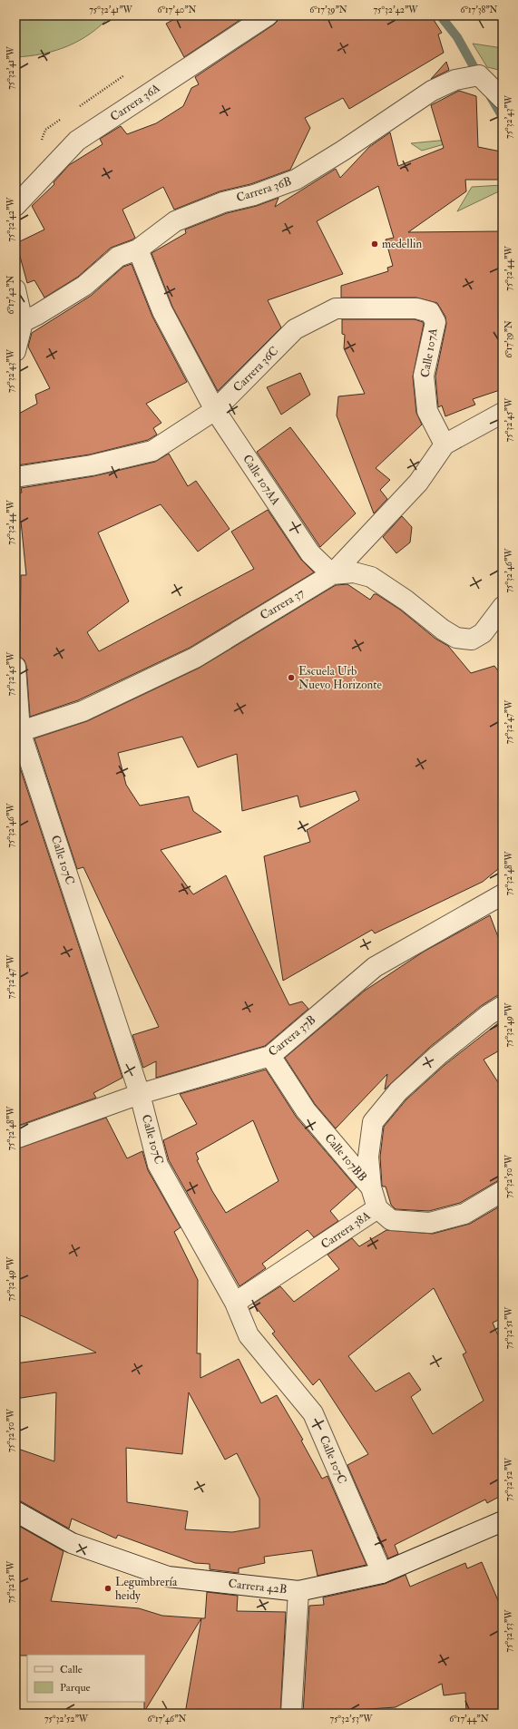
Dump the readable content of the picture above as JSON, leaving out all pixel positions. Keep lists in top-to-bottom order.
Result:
{
  "streets": {
    "street": [
      "Carrera 36A",
      "Carrera 36B",
      "Calle 107A",
      "Carrera 36C",
      "Calle 107AA",
      "Carrera 37",
      "Calle 107C",
      "Carrera 37B",
      "Calle 107BB",
      "Carrera 38A",
      "Carrera 42B"
    ]
  },
  "crossings": [
    ["Carrera 36B", "Calle 107AA"],
    ["Calle 107A", "Carrera 36C"],
    ["Calle 107A", "Carrera 37"],
    ["Carrera 36C", "Calle 107AA"],
    ["Calle 107AA", "Carrera 37"],
    ["Carrera 37", "Calle 107C"],
    ["Calle 107C", "Carrera 37B"],
    ["Calle 107C", "Carrera 38A"],
    ["Calle 107C", "Carrera 42B"],
    ["Carrera 37B", "Calle 107BB"]
  ],
  "places": ["medellin", "Escuela Urb Nuevo Horizonte", "Legumbrería heidy"],
  "legend": ["Calle", "Parque"],
  "coordinates": [
    "75°32'41\"W",
    "6°17'40\"N",
    "6°17'39\"N",
    "75°32'42\"W",
    "6°17'38\"N",
    "75°32'43\"W",
    "75°32'44\"W",
    "6°17'42\"N",
    "75°32'45\"W",
    "75°32'46\"W",
    "75°32'47\"W",
    "75°32'48\"W",
    "75°32'49\"W",
    "75°32'50\"W",
    "75°32'51\"W",
    "75°32'52\"W",
    "75°32'53\"W",
    "6°17'46\"N",
    "6°17'44\"N"
  ]
}
